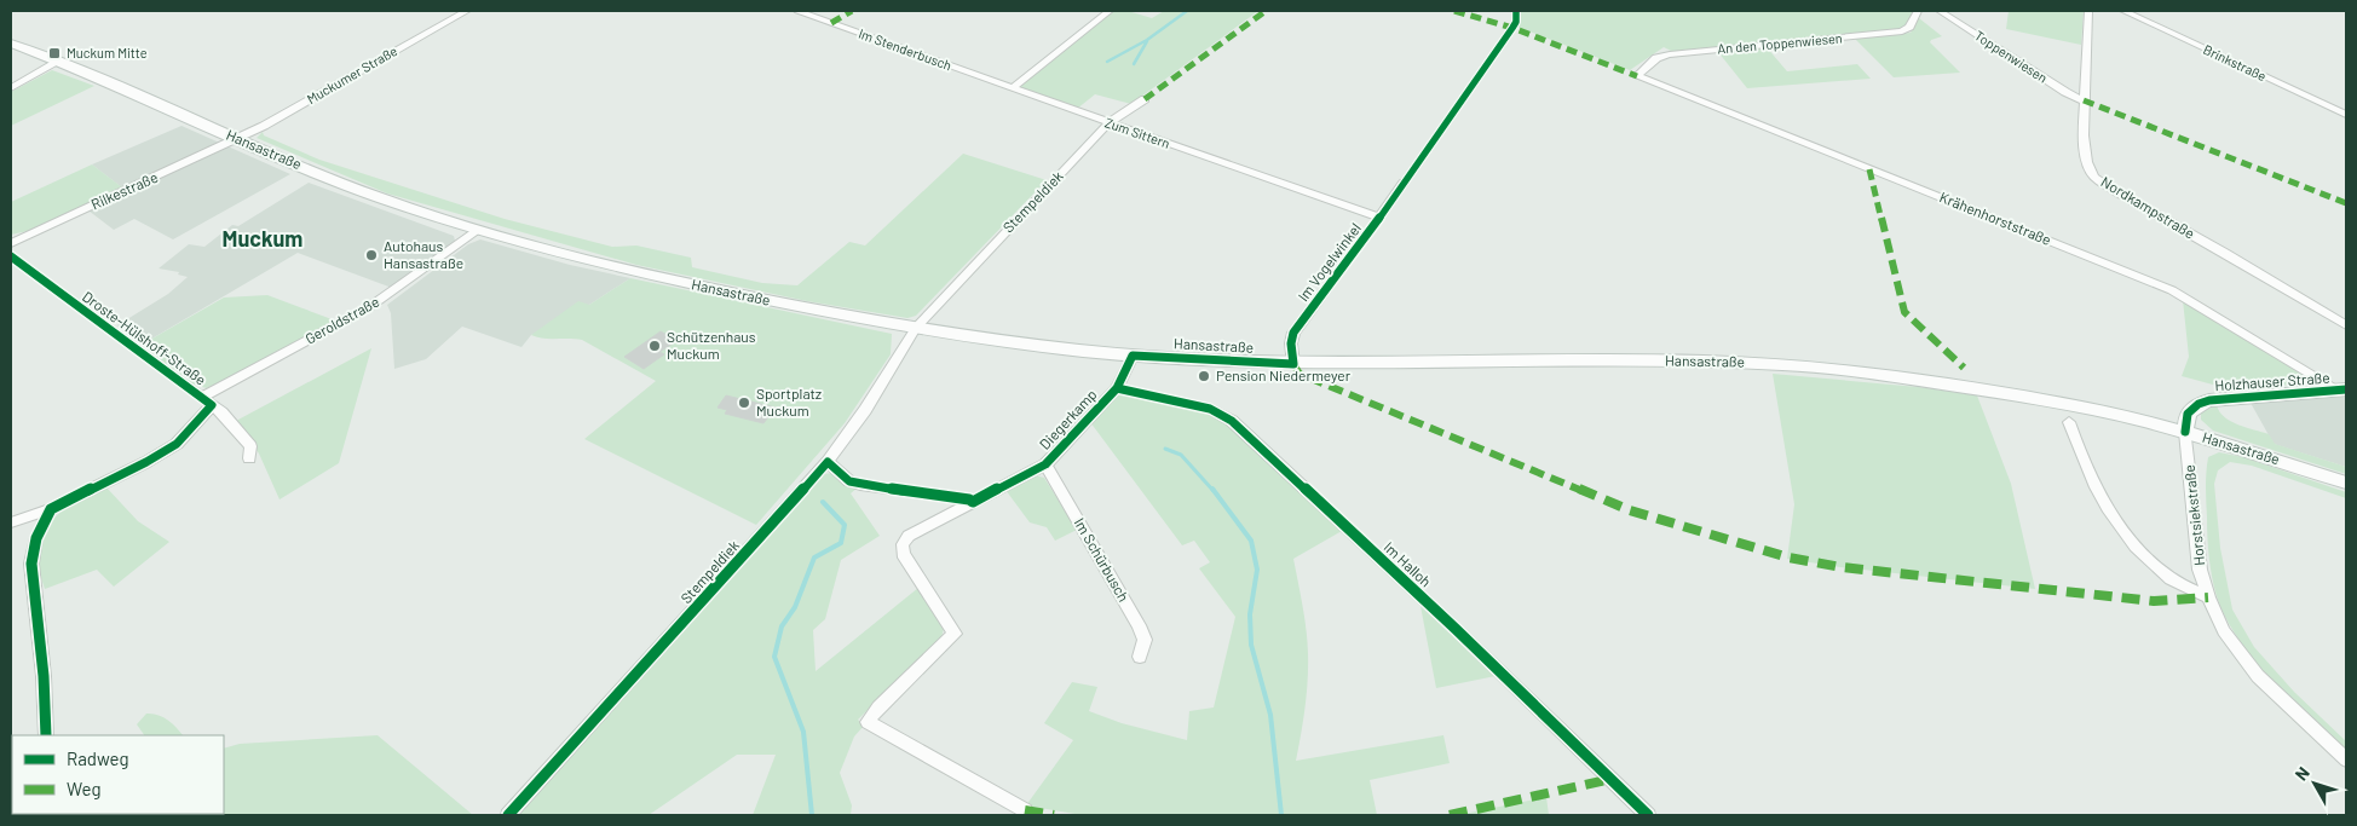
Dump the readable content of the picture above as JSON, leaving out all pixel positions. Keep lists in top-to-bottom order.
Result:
{
  "streets": {
    "main road": ["Hansastraße", "Holzhauser Straße"],
    "street": [
      "An den Toppenwiesen",
      "Im Stenderbusch",
      "Toppenwiesen",
      "Brinkstraße",
      "Muckumer Straße",
      "Zum Sittern",
      "Rilkestraße",
      "Stempeldiek",
      "Nordkampstraße",
      "Krähenhorststraße",
      "Im Vogelwinkel",
      "Geroldstraße",
      "Droste-Hülshoff-Straße",
      "Diegerkamp",
      "Horstsiekstraße",
      "Im Schürbusch",
      "Im Halloh"
    ]
  },
  "crossings": [
    ["An den Toppenwiesen", "Krähenhorststraße"],
    ["Im Stenderbusch", "Zum Sittern"],
    ["Toppenwiesen", "Nordkampstraße"],
    ["Muckumer Straße", "Hansastraße"],
    ["Muckumer Straße", "Rilkestraße"],
    ["Zum Sittern", "Stempeldiek"],
    ["Zum Sittern", "Im Vogelwinkel"],
    ["Hansastraße", "Rilkestraße"],
    ["Hansastraße", "Stempeldiek"],
    ["Hansastraße", "Im Vogelwinkel"],
    ["Hansastraße", "Geroldstraße"],
    ["Hansastraße", "Holzhauser Straße"],
    ["Hansastraße", "Diegerkamp"],
    ["Hansastraße", "Horstsiekstraße"],
    ["Krähenhorststraße", "Holzhauser Straße"],
    ["Geroldstraße", "Droste-Hülshoff-Straße"],
    ["Holzhauser Straße", "Horstsiekstraße"],
    ["Diegerkamp", "Im Schürbusch"],
    ["Diegerkamp", "Im Halloh"]
  ],
  "districts": ["Muckum"],
  "places": {
    "transit": ["Muckum Mitte"],
    "other": [
      "Autohaus Hansastraße",
      "Schützenhaus Muckum",
      "Pension Niedermeyer",
      "Sportplatz Muckum"
    ]
  },
  "legend": ["Radweg", "Weg"],
  "north": "top left"
}
